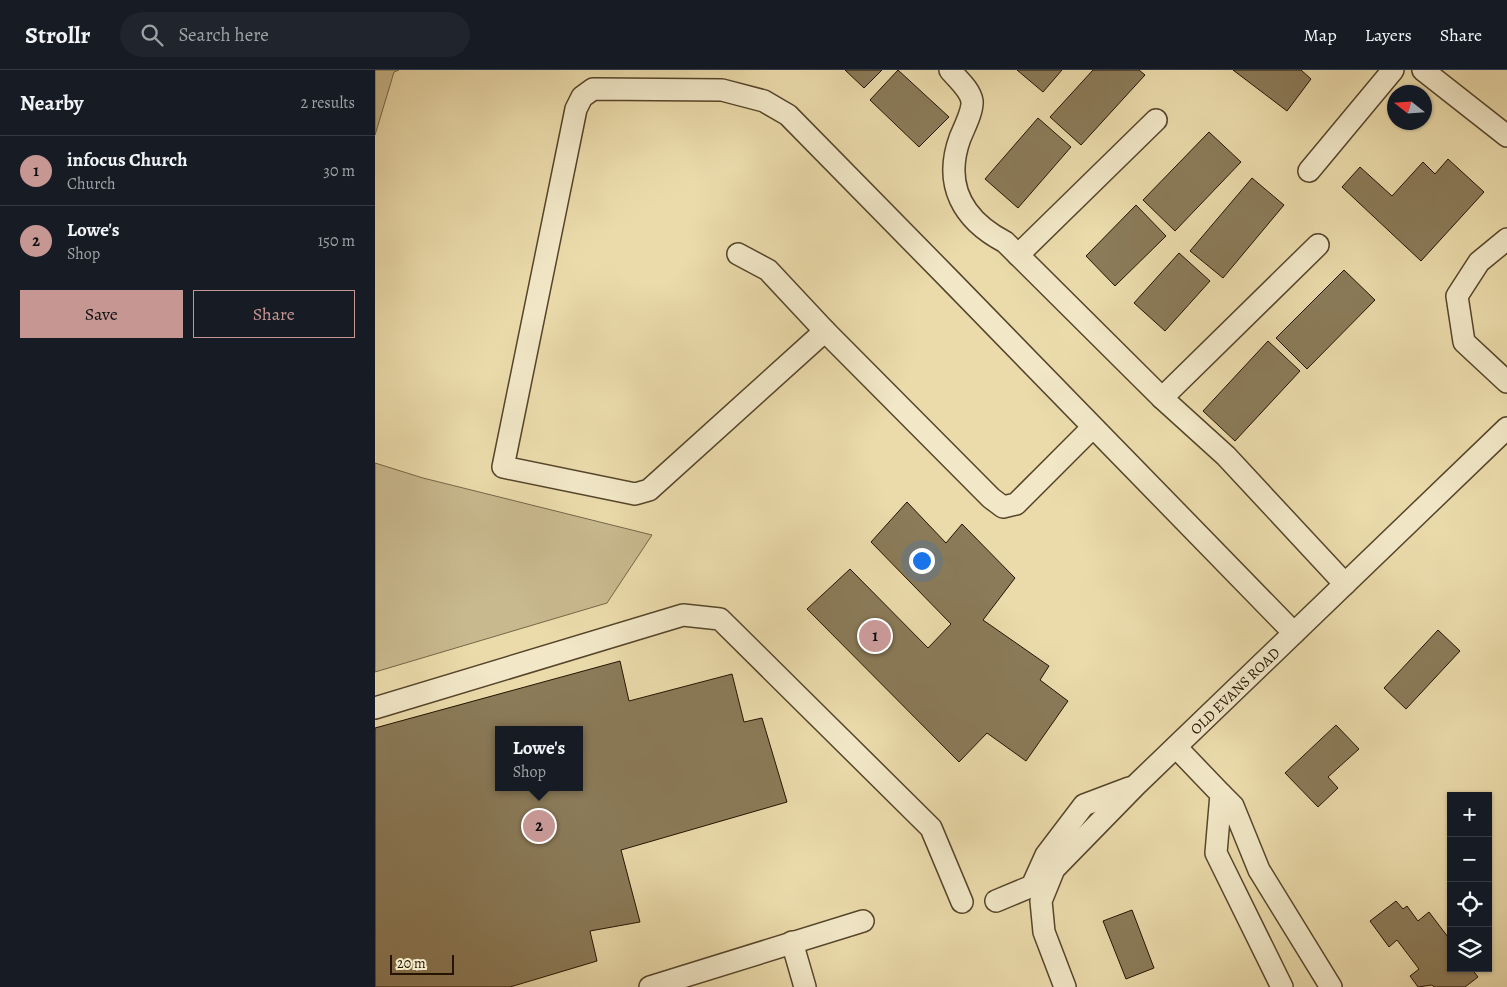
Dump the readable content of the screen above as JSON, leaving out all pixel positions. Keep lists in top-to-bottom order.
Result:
{
  "streets": {
    "street": ["OLD EVANS ROAD"]
  },
  "scale_bar": "20 m",
  "north": "left",
  "page": {
    "header": "Strollr",
    "search": "Search here",
    "nav": ["Map", "Layers", "Share"],
    "heading": ["Nearby", "2 results"],
    "list": [
      {
        "mark": "1",
        "name": "infocus Church",
        "note": "Church",
        "value": "30 m"
      },
      {
        "mark": "2",
        "name": "Lowe's",
        "note": "Shop",
        "value": "150 m"
      }
    ],
    "buttons": ["Save", "Share"],
    "pins": ["1", "2"],
    "popup": ["Lowe's", "Shop"],
    "map_buttons": ["+", "−"],
    "scale": "20 m"
  }
}
